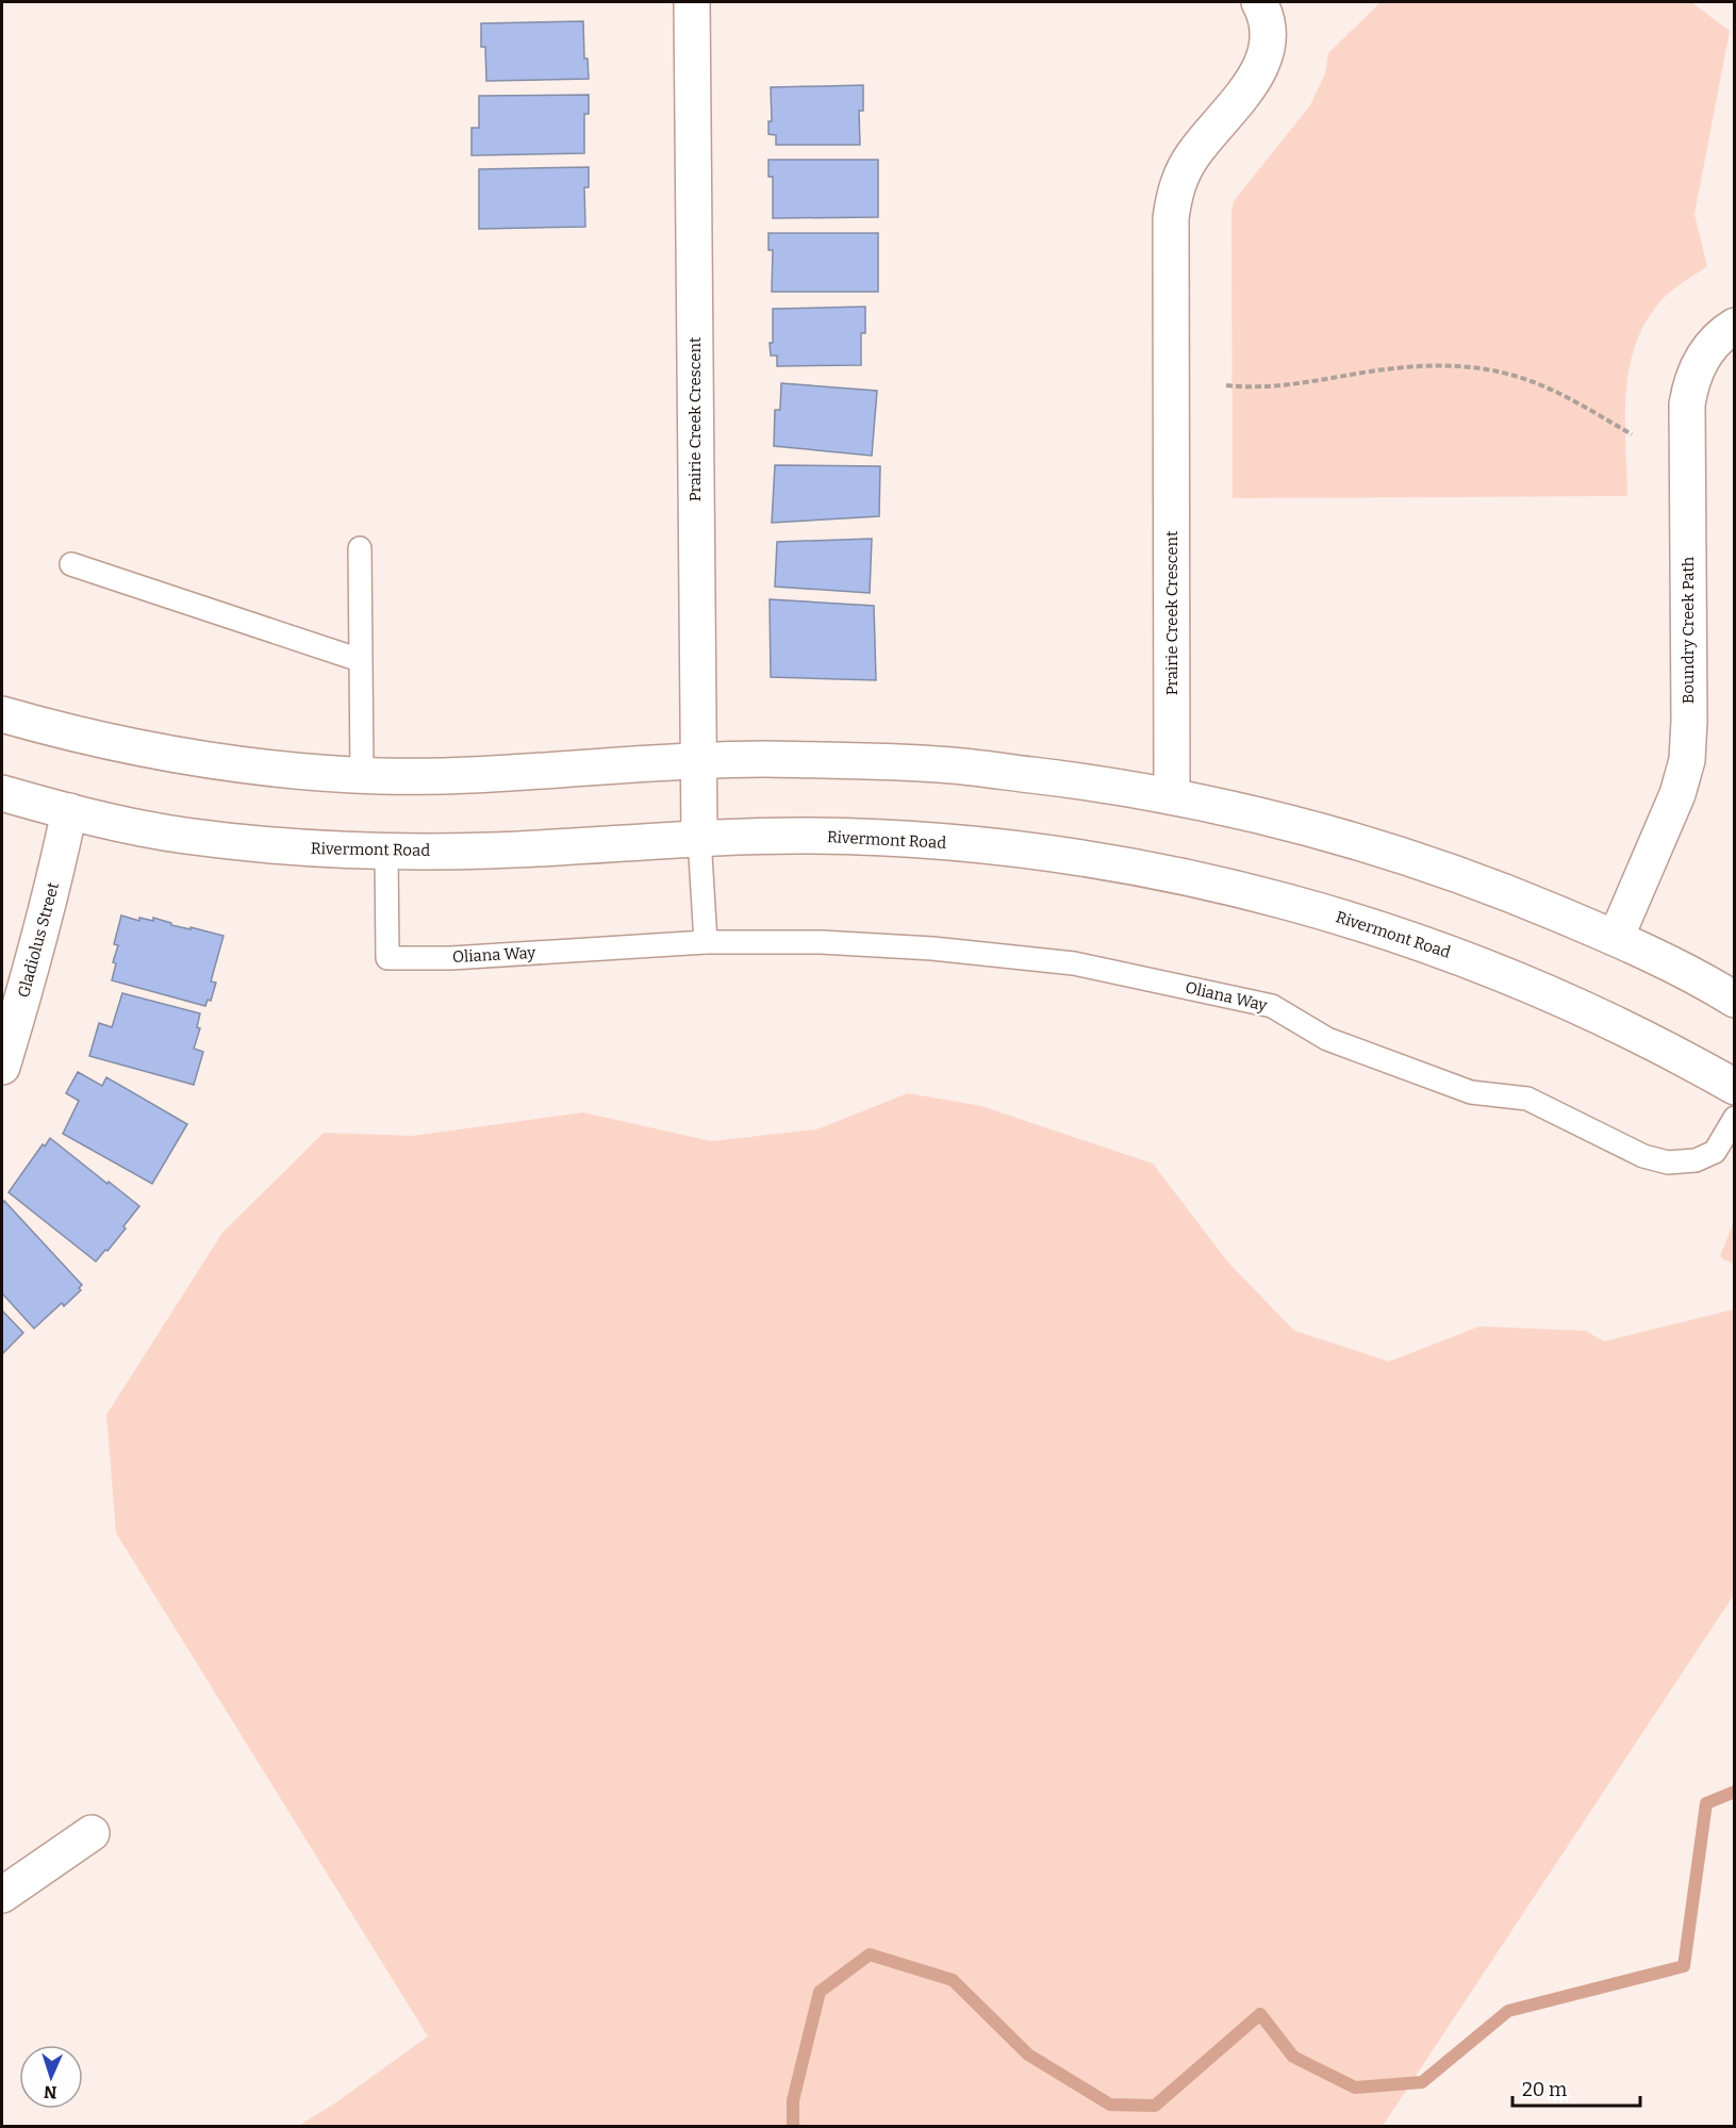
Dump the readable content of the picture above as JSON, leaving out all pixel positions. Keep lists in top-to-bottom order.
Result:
{
  "streets": {
    "street": [
      "Prairie Creek Crescent",
      "Boundry Creek Path",
      "Rivermont Road",
      "Gladiolus Street"
    ],
    "lane": ["Oliana Way"]
  },
  "crossings": [
    ["Prairie Creek Crescent", "Rivermont Road"],
    ["Rivermont Road", "Gladiolus Street"],
    ["Rivermont Road", "Oliana Way"]
  ],
  "scale_bar": "20 m",
  "north": "bottom"
}
